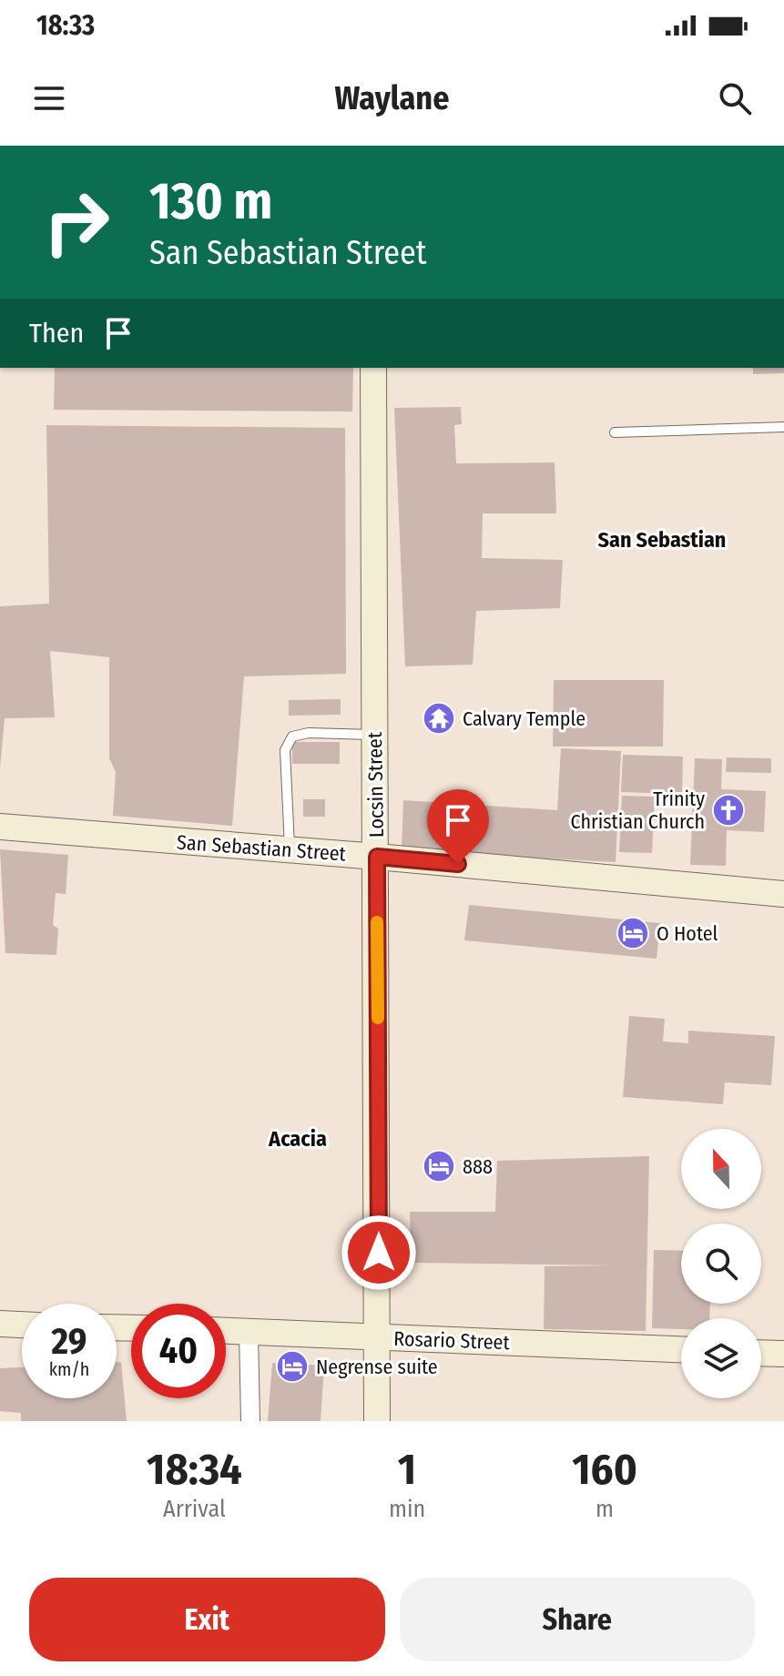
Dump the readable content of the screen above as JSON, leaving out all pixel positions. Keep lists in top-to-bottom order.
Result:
{
  "streets": {
    "street": ["Locsin Street", "San Sebastian Street", "Rosario Street"]
  },
  "crossings": [
    ["Locsin Street", "San Sebastian Street"],
    ["Locsin Street", "Rosario Street"]
  ],
  "districts": ["San Sebastian", "Acacia"],
  "places": {
    "temple": ["Calvary Temple"],
    "church": ["Trinity Christian Church"],
    "hotel": ["O Hotel", "888", "Negrense suite"]
  },
  "north": "top",
  "page": {
    "status": "18:33",
    "header": "Waylane",
    "turn": ["130 m", "San Sebastian Street"],
    "then": "Then",
    "speed": "29 km/h",
    "limit": "40",
    "eta": [
      "18:34",
      "Arrival",
      "1",
      "min",
      "160",
      "m"
    ],
    "buttons": ["Exit", "Share"]
  }
}
